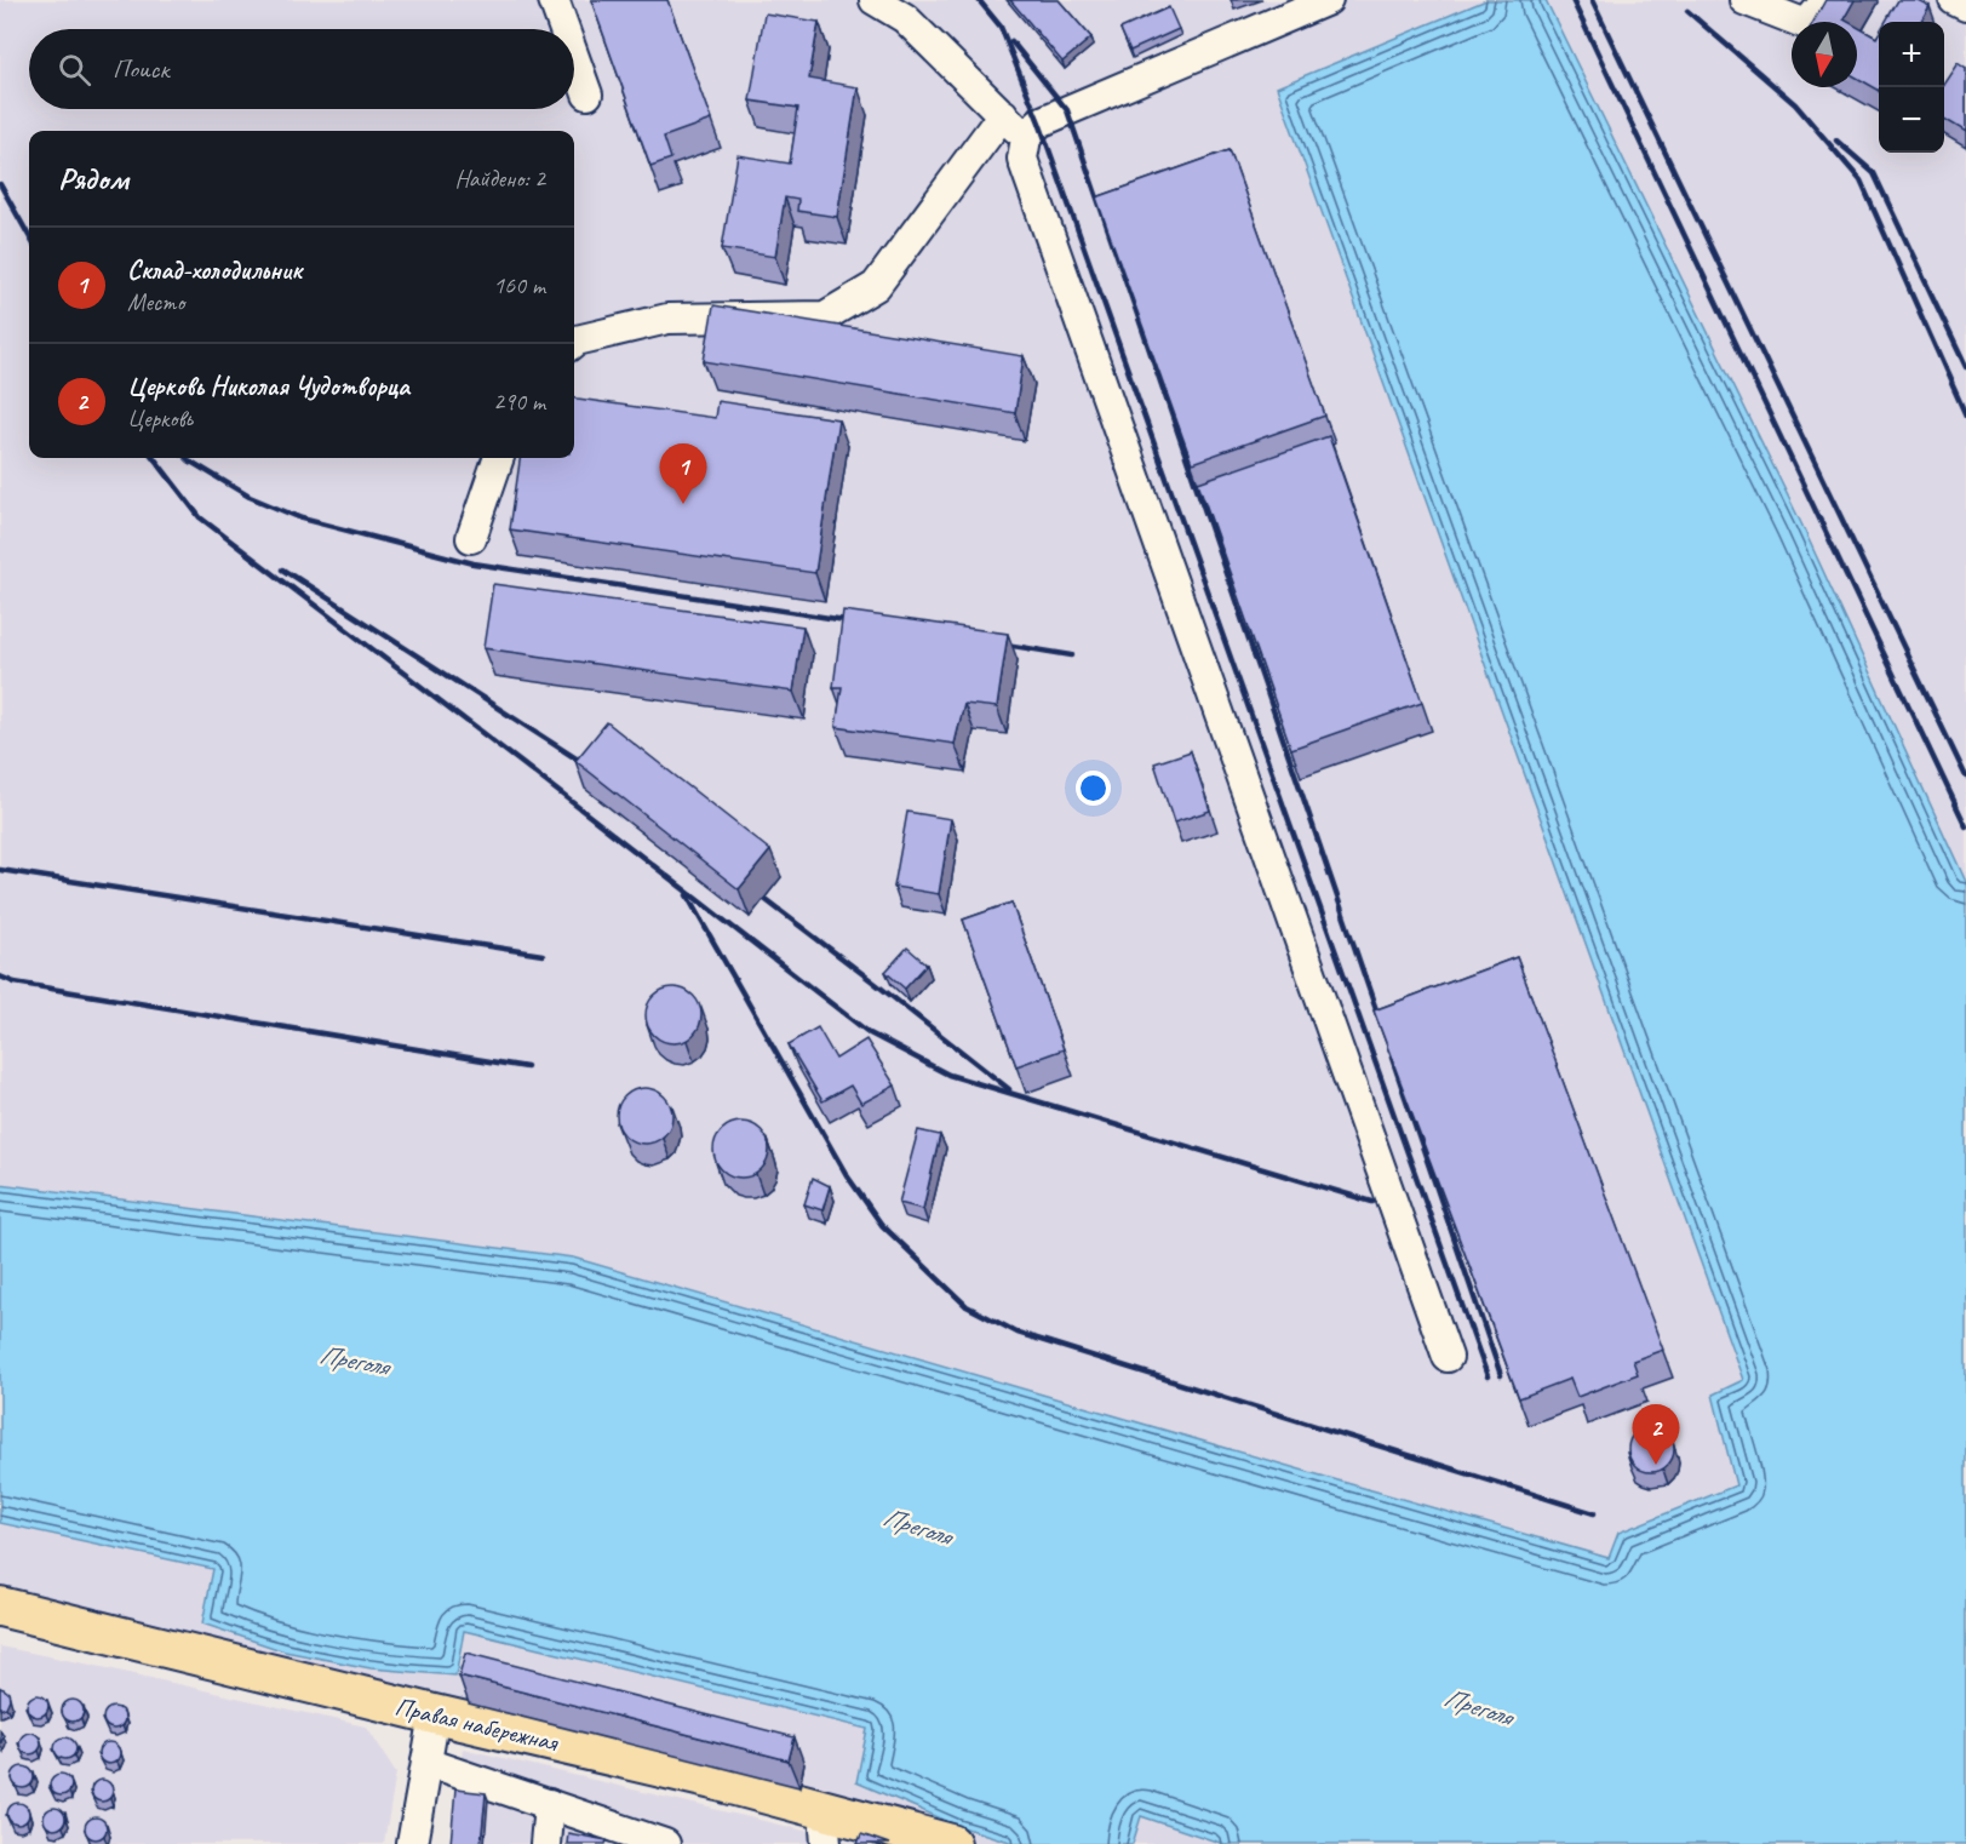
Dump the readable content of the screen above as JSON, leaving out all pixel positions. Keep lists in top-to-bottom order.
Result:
{
  "streets": {
    "main road": ["Правая набережная"]
  },
  "water": ["Преголя"],
  "north": "bottom",
  "page": {
    "map_buttons": ["+", "−"],
    "search": "Поиск",
    "heading": ["Рядом", "Найдено: 2"],
    "list": [
      {
        "mark": "1",
        "name": "Склад-холодильник",
        "note": "Место",
        "value": "160 m"
      },
      {
        "mark": "2",
        "name": "Церковь Николая Чудотворца",
        "note": "Церковь",
        "value": "290 m"
      }
    ],
    "pins": ["1", "2"]
  }
}
